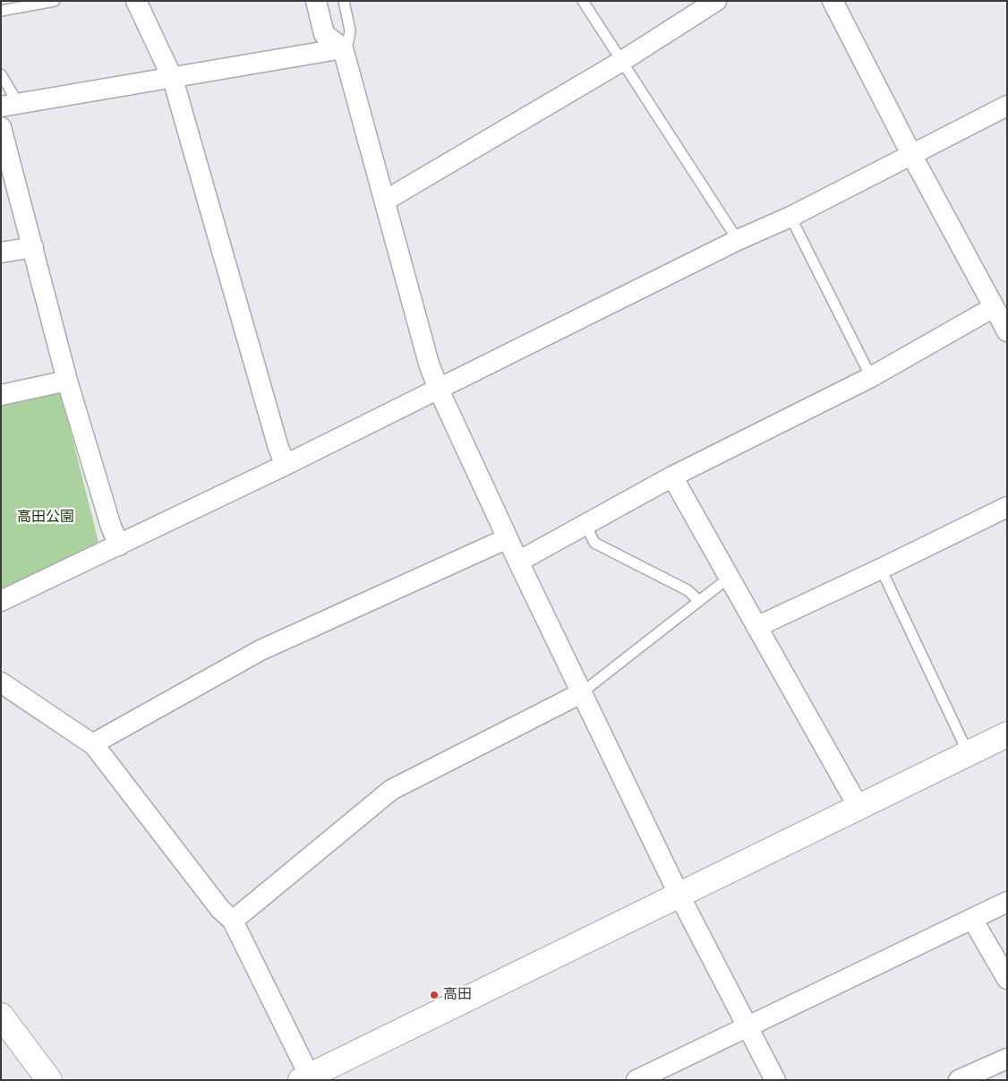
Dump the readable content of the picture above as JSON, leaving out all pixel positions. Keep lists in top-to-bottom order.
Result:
{
  "parks": ["高田公園"],
  "places": ["高田"]
}
